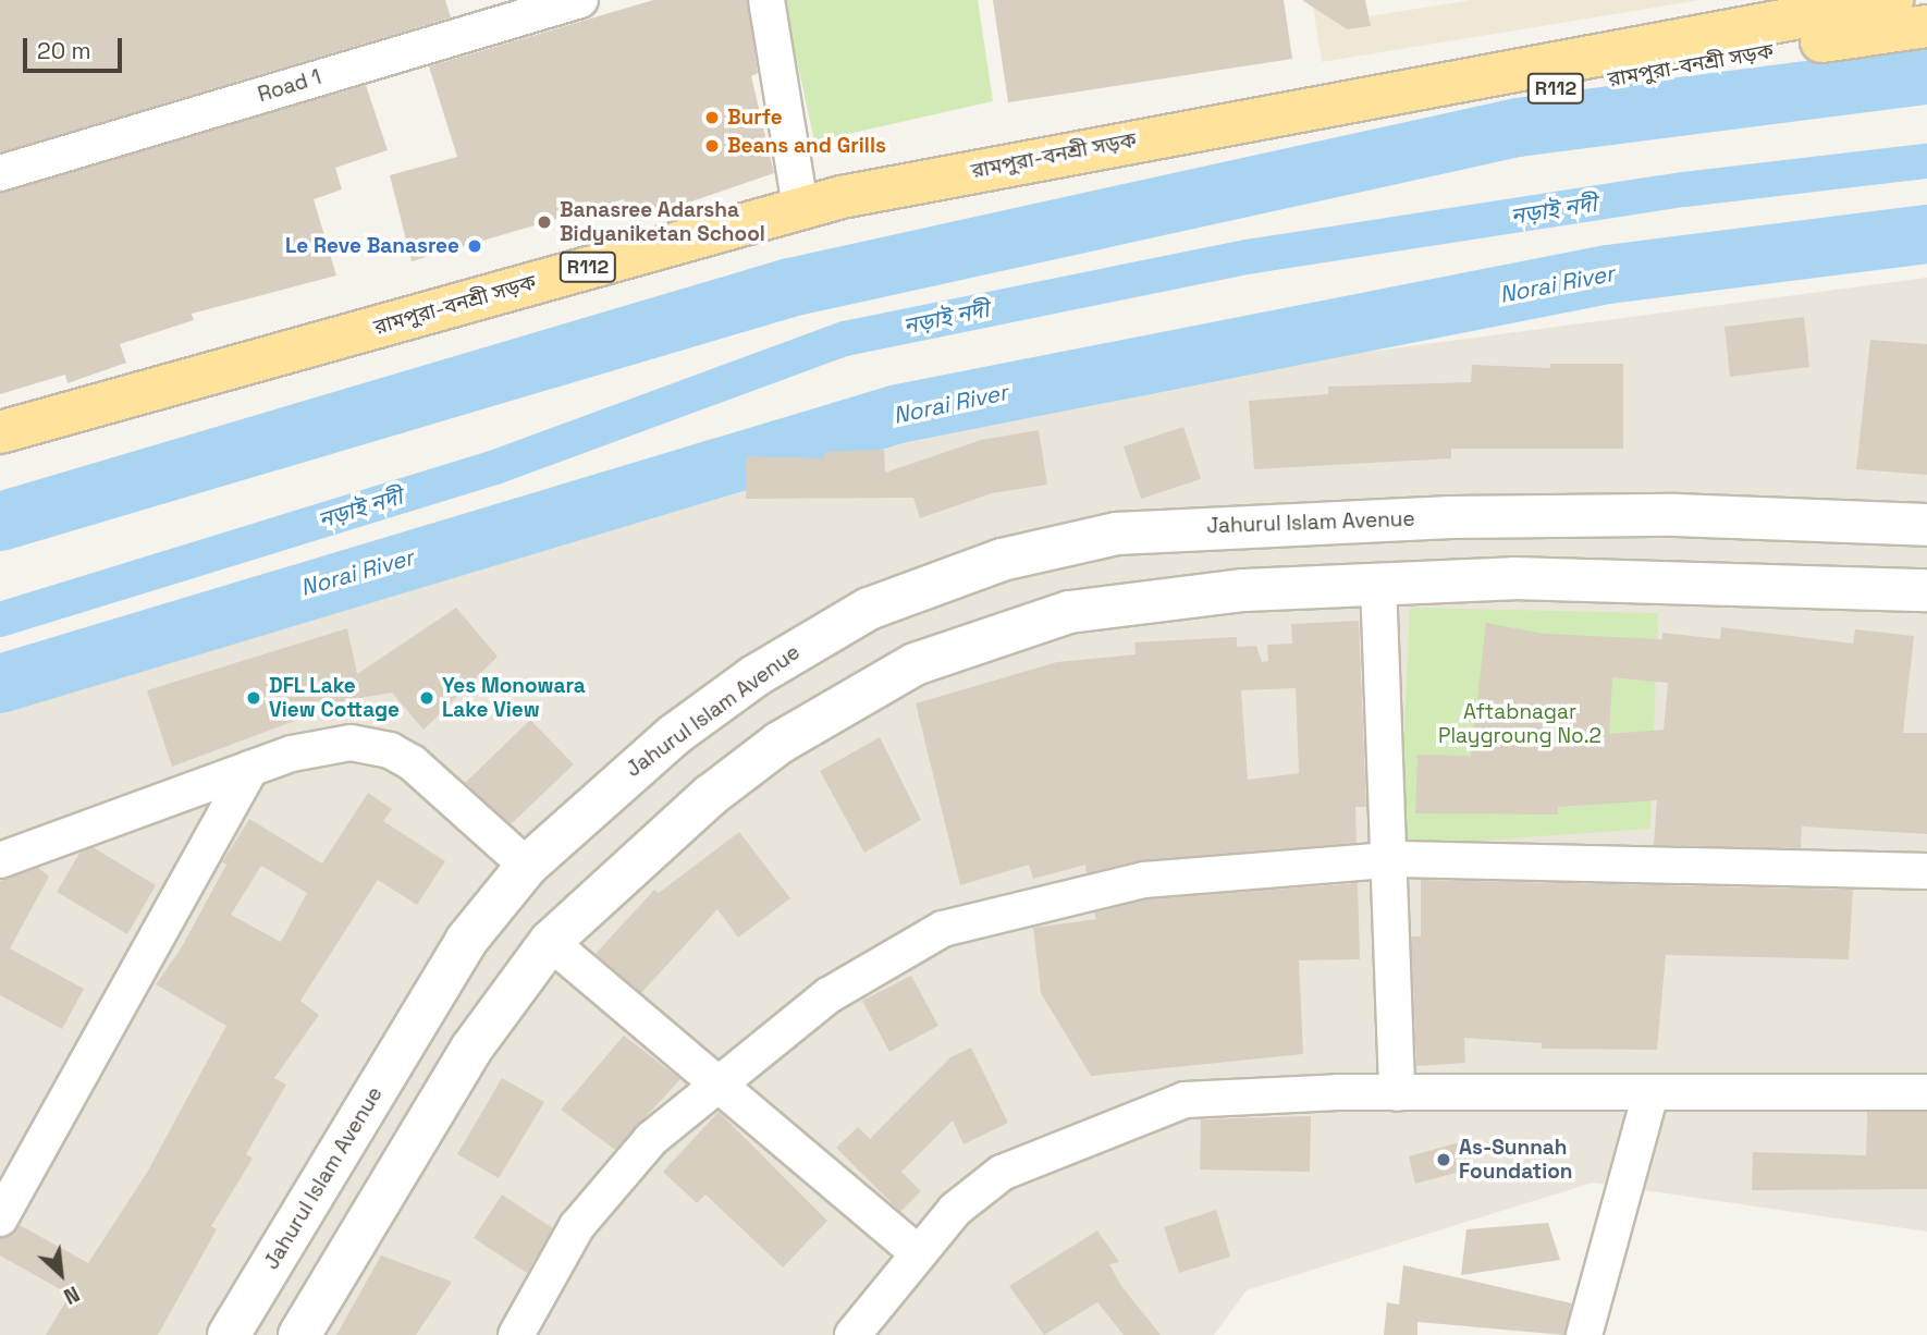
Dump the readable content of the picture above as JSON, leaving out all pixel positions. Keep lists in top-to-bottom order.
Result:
{
  "streets": {
    "main road": ["রামপুরা-বনশ্রী সড়ক", "R112"],
    "street": ["Road 1", "Jahurul Islam Avenue"]
  },
  "water": ["নড়াই নদী", "Norai River"],
  "parks": ["Aftabnagar Playgroung No.2"],
  "places": [
    "Burfe",
    "Beans and Grills",
    "Banasree Adarsha Bidyaniketan School",
    "Le Reve Banasree",
    "DFL Lake View Cottage",
    "Yes Monowara Lake View",
    "As-Sunnah Foundation"
  ],
  "scale_bar": "20 m",
  "north": "bottom right"
}
